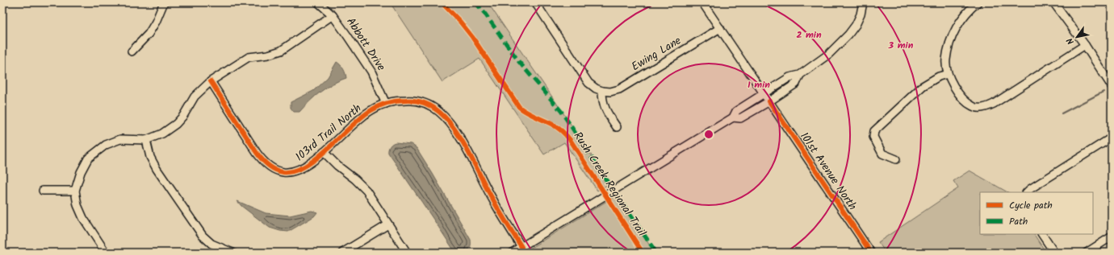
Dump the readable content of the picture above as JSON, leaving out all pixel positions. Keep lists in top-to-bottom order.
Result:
{
  "streets": {
    "street": [
      "Abbott Drive",
      "Ewing Lane",
      "103rd Trail North",
      "101st Avenue North"
    ],
    "cycle path": ["Rush Creek Regional Trail"]
  },
  "crossings": [
    ["Abbott Drive", "103rd Trail North"],
    ["Ewing Lane", "101st Avenue North"]
  ],
  "legend": ["Cycle path", "Path"],
  "north": "bottom left",
  "rings": ["2 min", "3 min", "1 min"]
}
